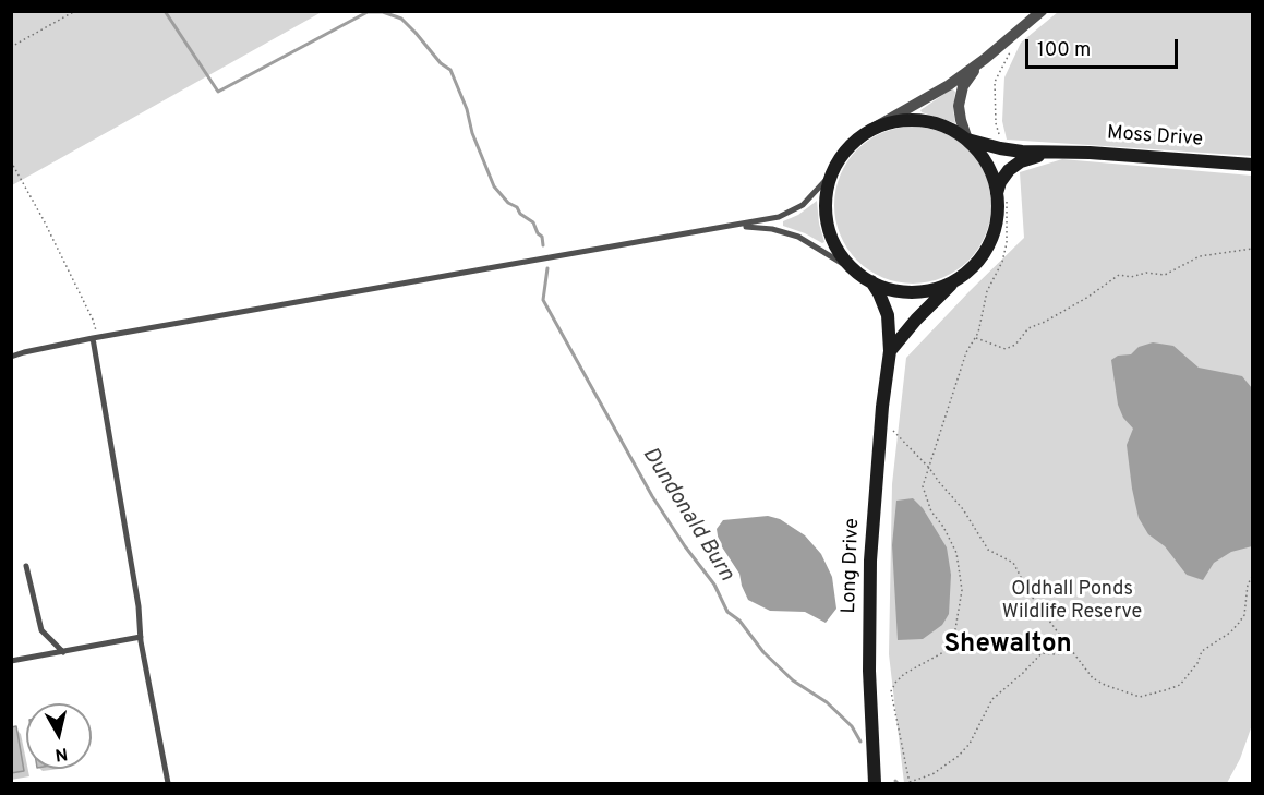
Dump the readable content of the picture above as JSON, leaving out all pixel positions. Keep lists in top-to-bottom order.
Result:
{
  "streets": {
    "main road": ["Moss Drive", "Long Drive"]
  },
  "crossings": [
    ["Moss Drive", "Long Drive"]
  ],
  "districts": ["Shewalton"],
  "water": ["Dundonald Burn"],
  "parks": ["Oldhall Ponds Wildlife Reserve"],
  "scale_bar": "100 m",
  "north": "bottom"
}
